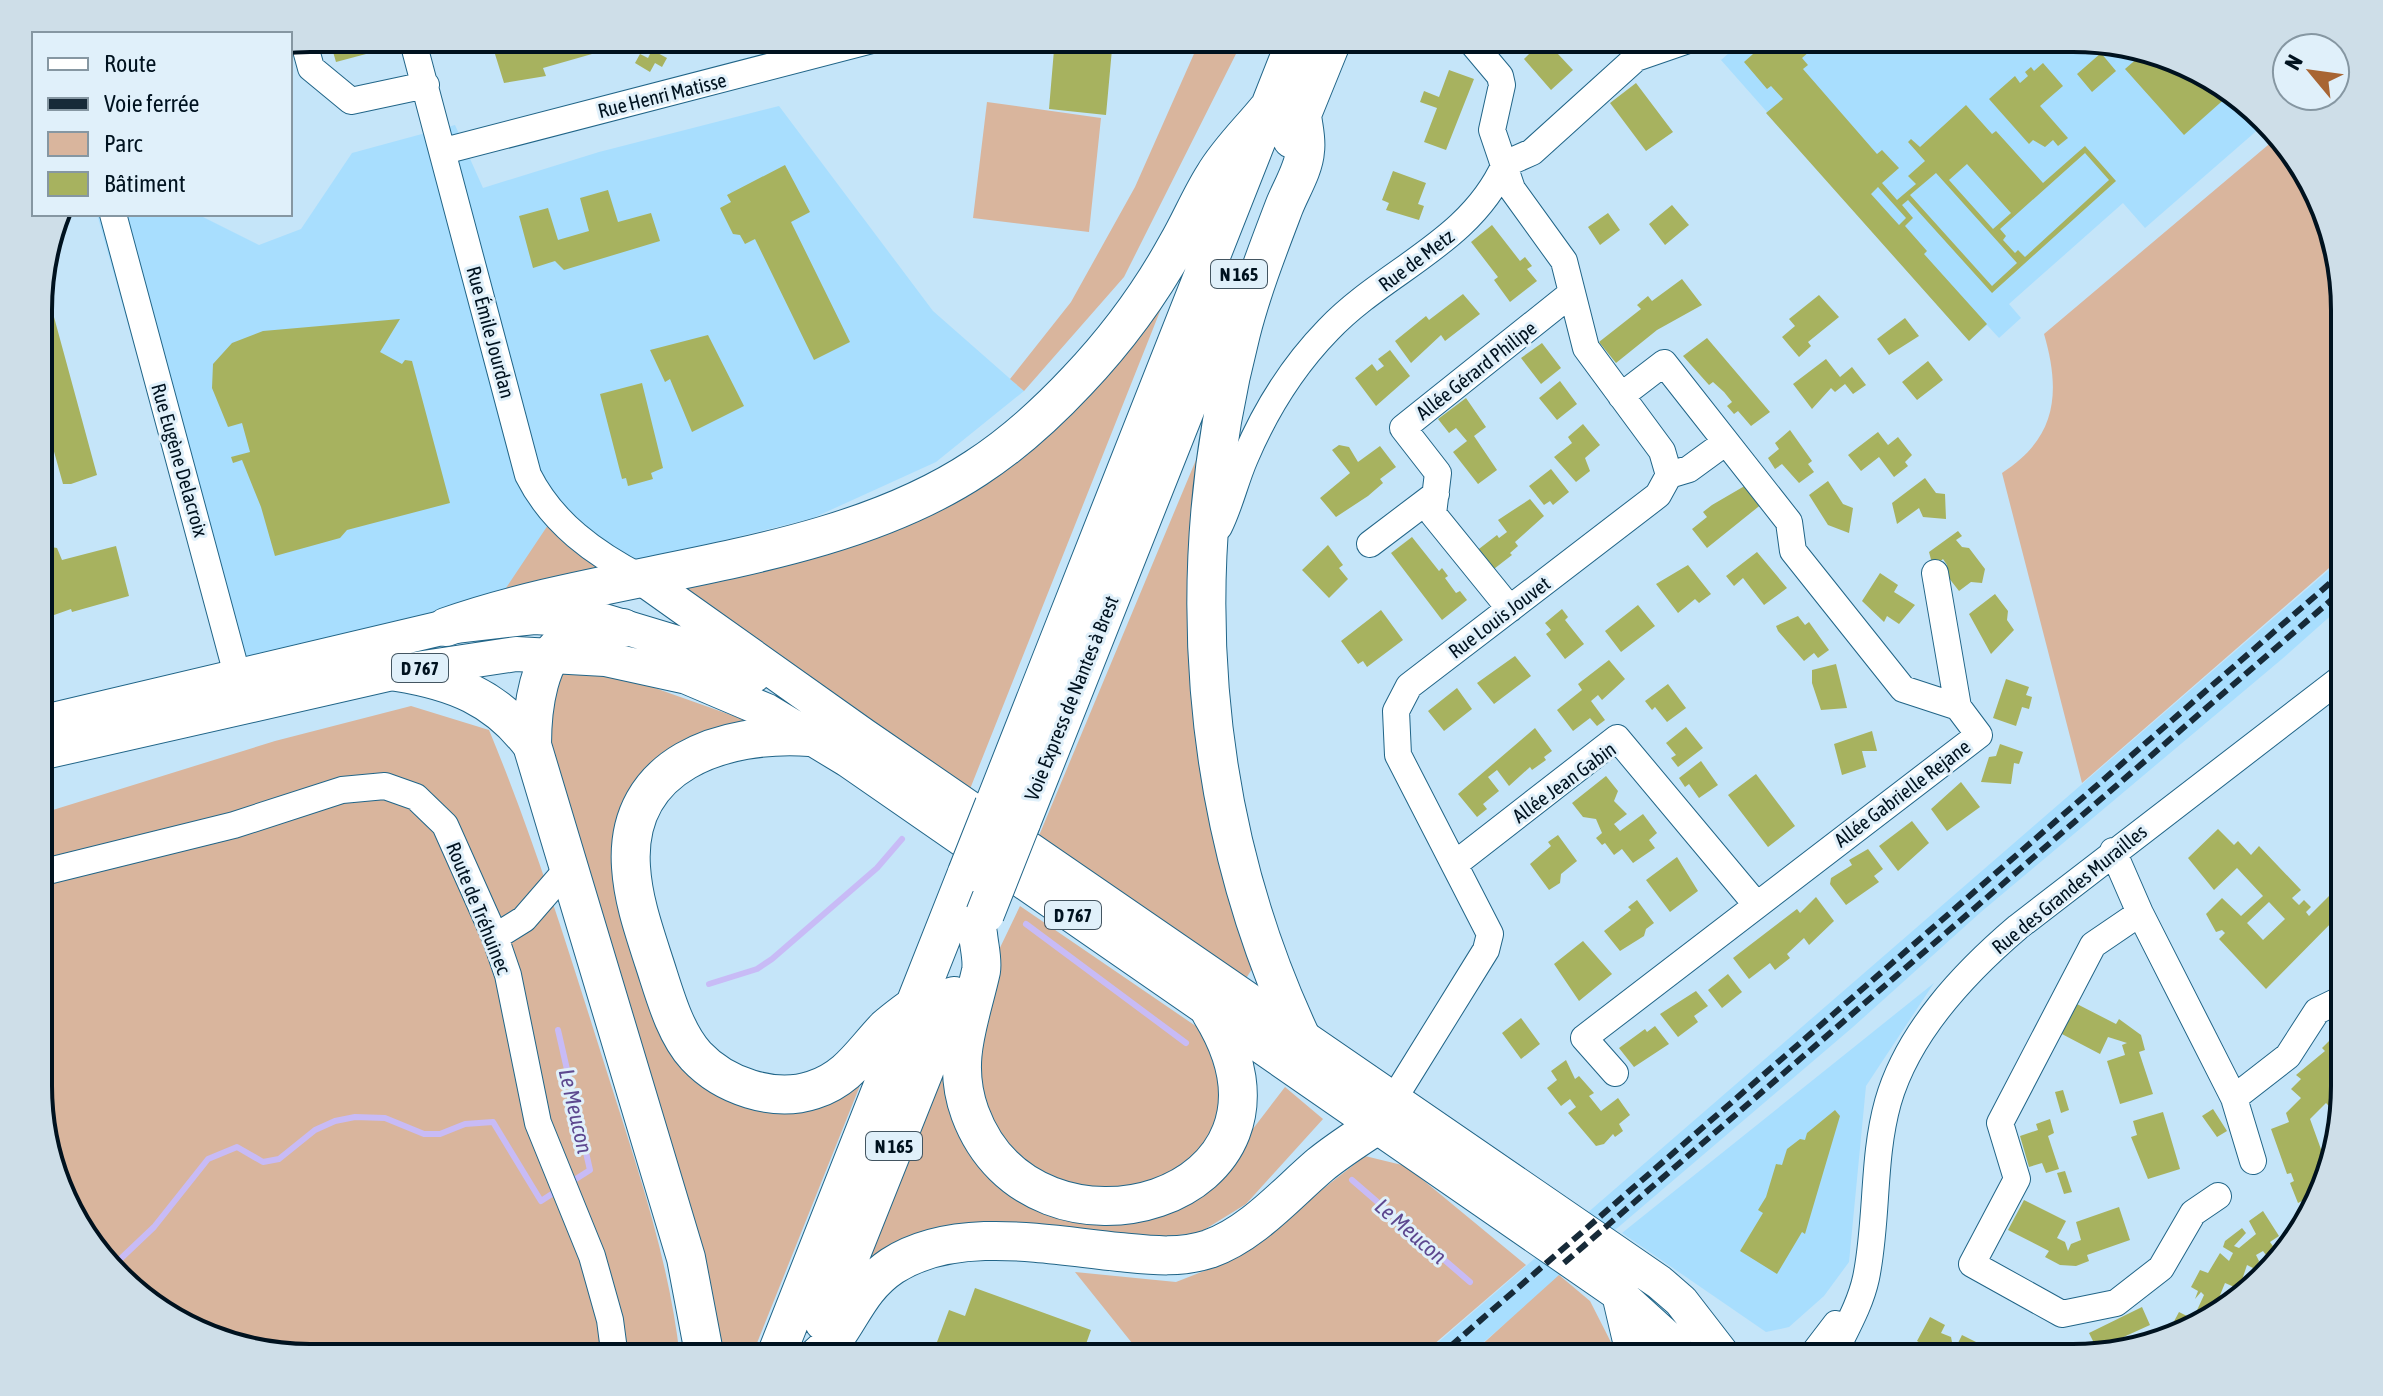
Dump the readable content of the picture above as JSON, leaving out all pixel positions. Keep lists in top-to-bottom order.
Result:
{
  "streets": {
    "highway": ["N 165", "Voie Express de Nantes à Brest"],
    "main road": ["D 767"],
    "street": [
      "Rue Henri Matisse",
      "Rue de Metz",
      "Rue Émile Jourdan",
      "Allée Gérard Philipe",
      "Rue Eugène Delacroix",
      "Rue Louis Jouvet",
      "Allée Jean Gabin",
      "Allée Gabrielle Rejane",
      "Rue des Grandes Murailles",
      "Route de Tréhuinec"
    ]
  },
  "crossings": [
    ["Rue Henri Matisse", "Rue Émile Jourdan"],
    ["Allée Gérard Philipe", "Rue Louis Jouvet"],
    ["Rue Eugène Delacroix", "D 767"],
    ["Rue Louis Jouvet", "D 767"],
    ["Rue Louis Jouvet", "Allée Jean Gabin"],
    ["Allée Jean Gabin", "Allée Gabrielle Rejane"]
  ],
  "water": ["Le Meucon"],
  "legend": [
    "Route",
    "Voie ferrée",
    "Parc",
    "Bâtiment"
  ],
  "north": "top left"
}
